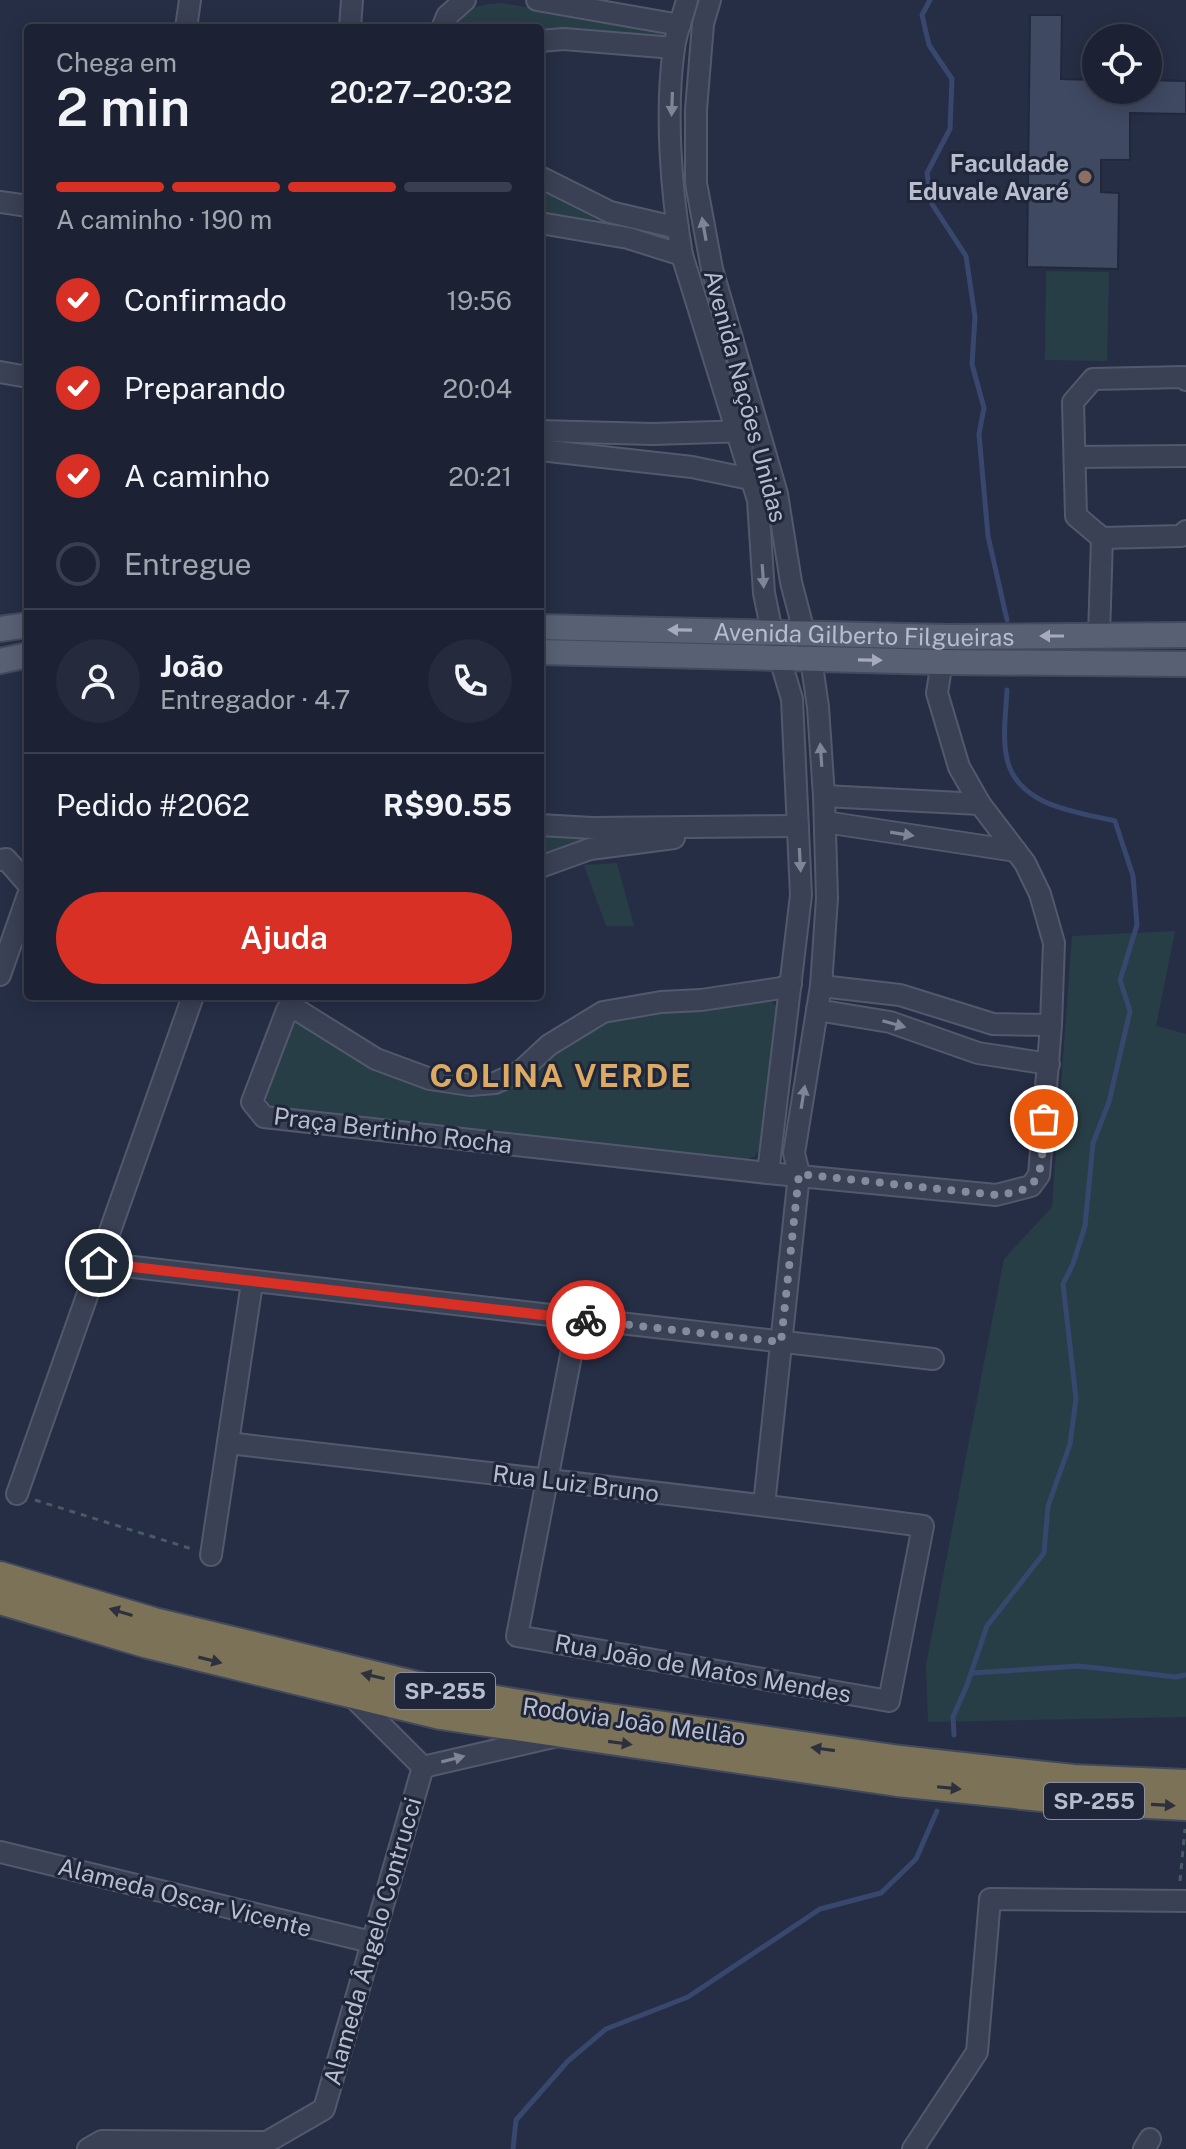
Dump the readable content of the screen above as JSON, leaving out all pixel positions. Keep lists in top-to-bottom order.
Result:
{
  "streets": {
    "highway": ["SP-255", "Rodovia João Mellão"],
    "main road": ["Avenida Gilberto Filgueiras"],
    "street": [
      "Avenida Nações Unidas",
      "Praça Bertinho Rocha",
      "Rua Luiz Bruno",
      "Rua João de Matos Mendes",
      "Alameda Oscar Vicente",
      "Alameda Ângelo Contrucci"
    ]
  },
  "crossings": [
    ["Avenida Nações Unidas", "Avenida Gilberto Filgueiras"],
    ["Avenida Nações Unidas", "Praça Bertinho Rocha"],
    ["Avenida Nações Unidas", "Rua Luiz Bruno"],
    ["Rua Luiz Bruno", "Rua João de Matos Mendes"],
    ["Alameda Oscar Vicente", "Alameda Ângelo Contrucci"]
  ],
  "districts": ["COLINA VERDE"],
  "places": ["Faculdade Eduvale Avaré"],
  "page": {
    "heading": ["2 min", "Chega em", "20:27–20:32"],
    "panel": [
      "João",
      "Entregador · 4.7",
      "Pedido #2062",
      "R$90.55"
    ],
    "bar": "A caminho · 190 m",
    "list": [
      ["Confirmado", "19:56"],
      ["Preparando", "20:04"],
      ["A caminho", "20:21"],
      "Entregue"
    ],
    "buttons": "Ajuda"
  }
}
